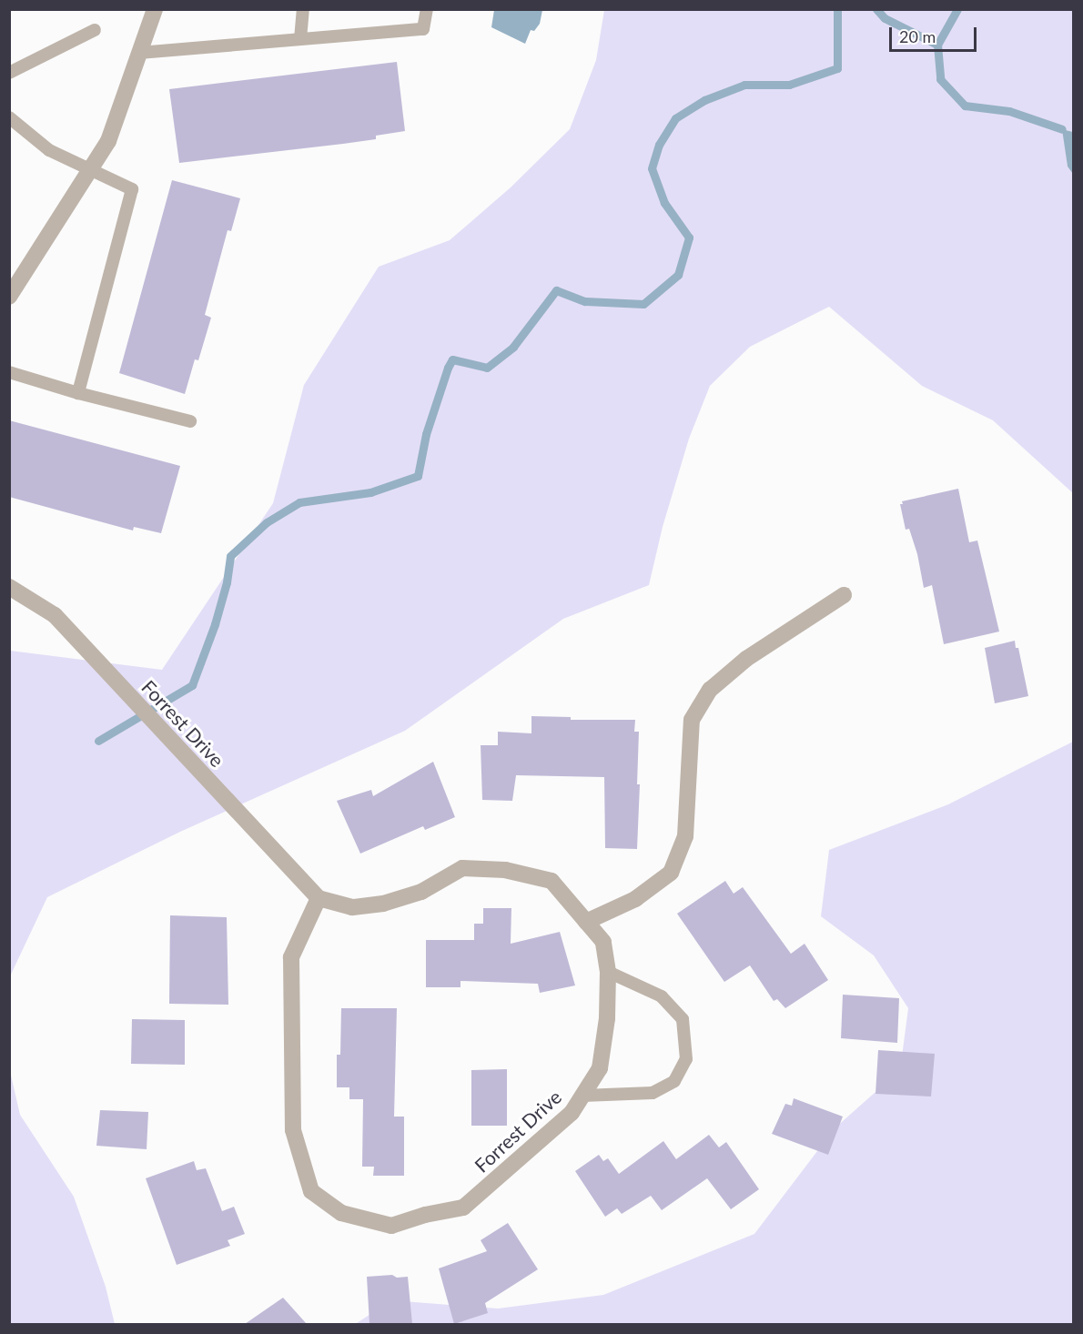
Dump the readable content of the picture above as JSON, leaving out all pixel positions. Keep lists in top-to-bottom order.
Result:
{
  "streets": {
    "street": ["Forrest Drive"]
  },
  "scale_bar": "20 m"
}
